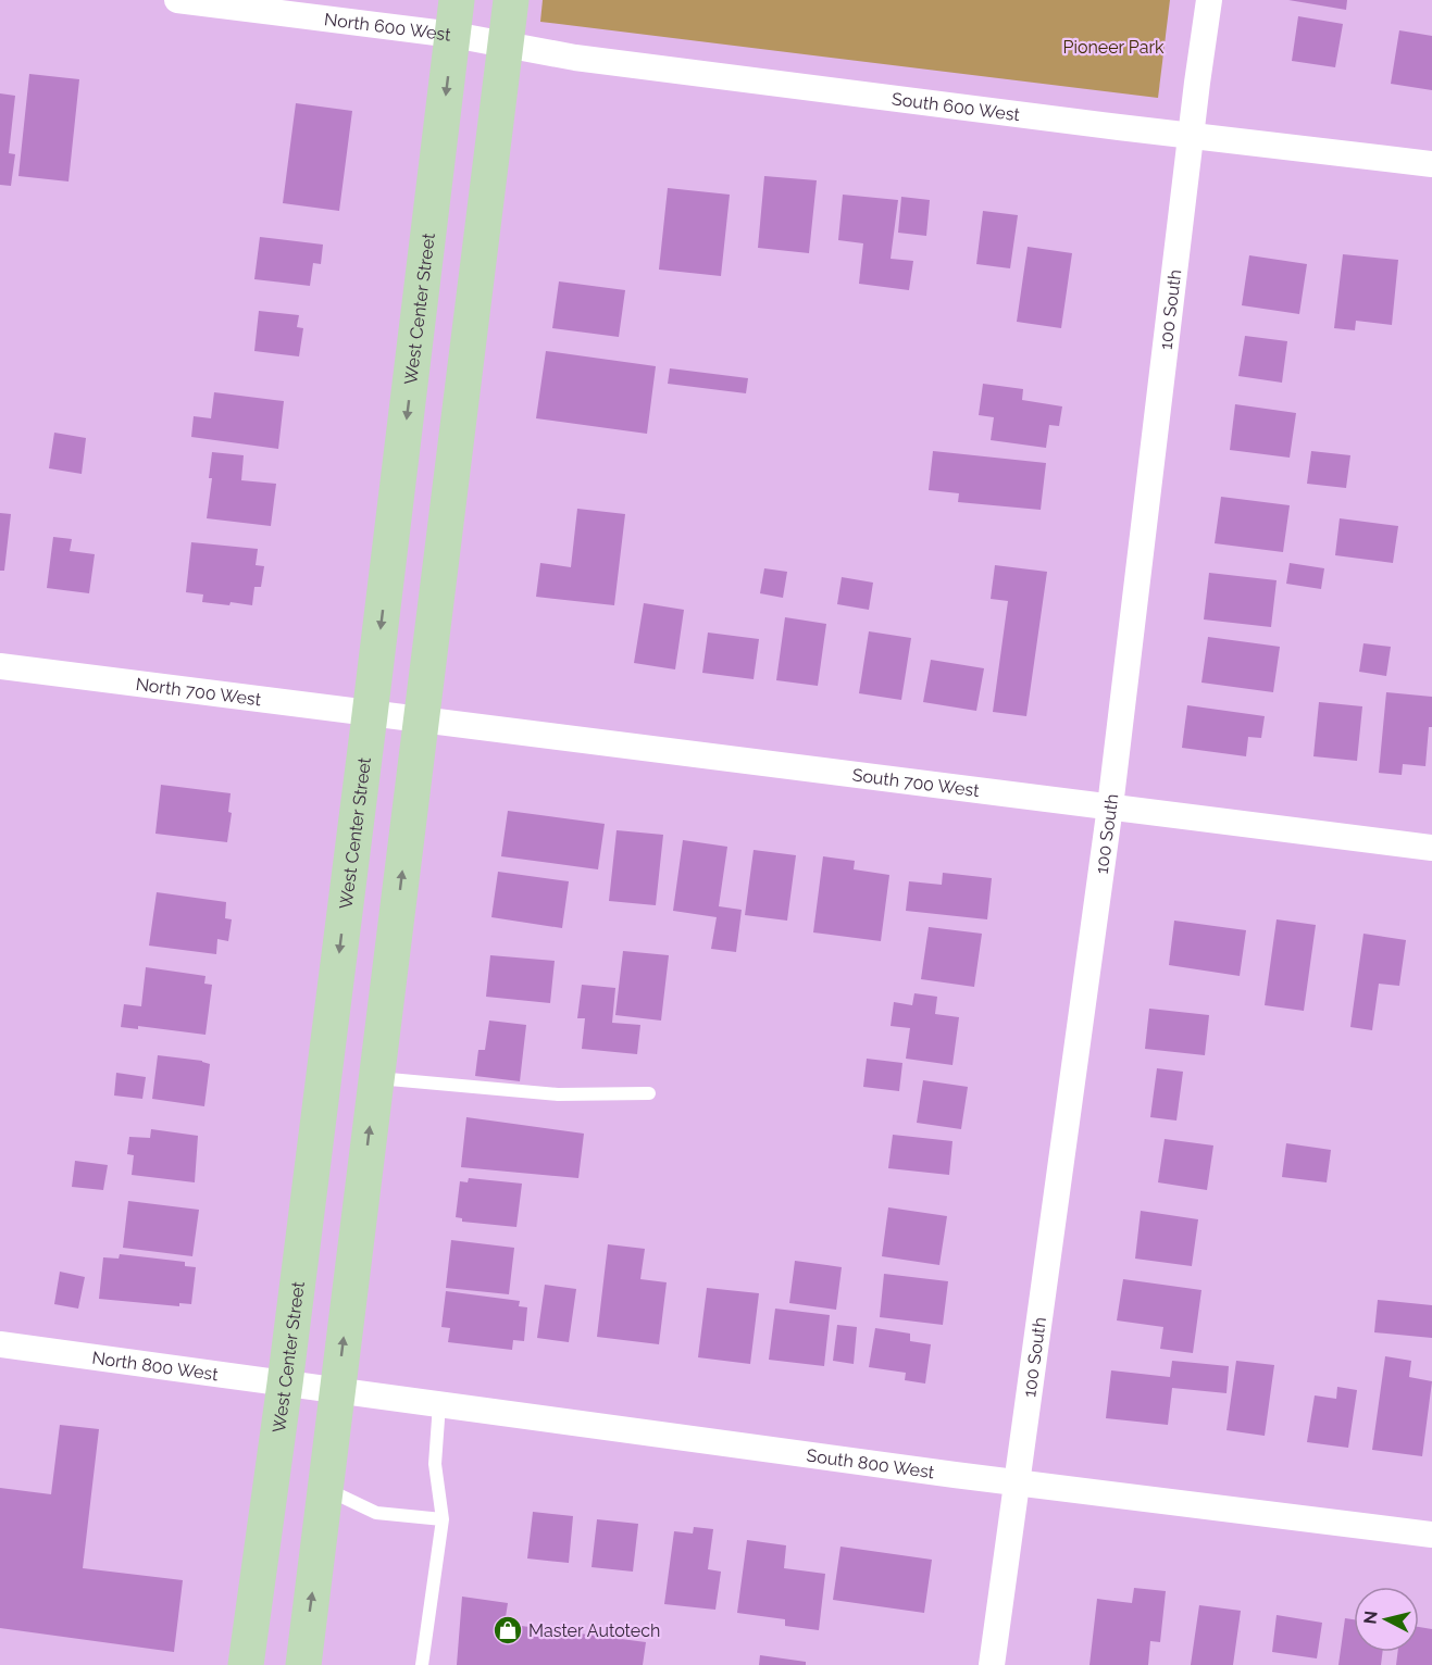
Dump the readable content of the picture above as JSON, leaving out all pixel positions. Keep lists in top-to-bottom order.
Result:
{
  "streets": {
    "main road": ["West Center Street"],
    "street": [
      "North 600 West",
      "South 600 West",
      "100 South",
      "North 700 West",
      "South 700 West",
      "North 800 West",
      "South 800 West"
    ]
  },
  "crossings": [
    ["North 600 West", "South 600 West"],
    ["North 600 West", "West Center Street"],
    ["South 600 West", "West Center Street"],
    ["South 600 West", "100 South"],
    ["West Center Street", "North 700 West"],
    ["West Center Street", "South 700 West"],
    ["West Center Street", "North 800 West"],
    ["West Center Street", "South 800 West"],
    ["100 South", "South 700 West"],
    ["100 South", "South 800 West"],
    ["North 700 West", "South 700 West"],
    ["North 800 West", "South 800 West"]
  ],
  "parks": ["Pioneer Park"],
  "places": {
    "shop": ["Master Autotech"]
  },
  "north": "left"
}
